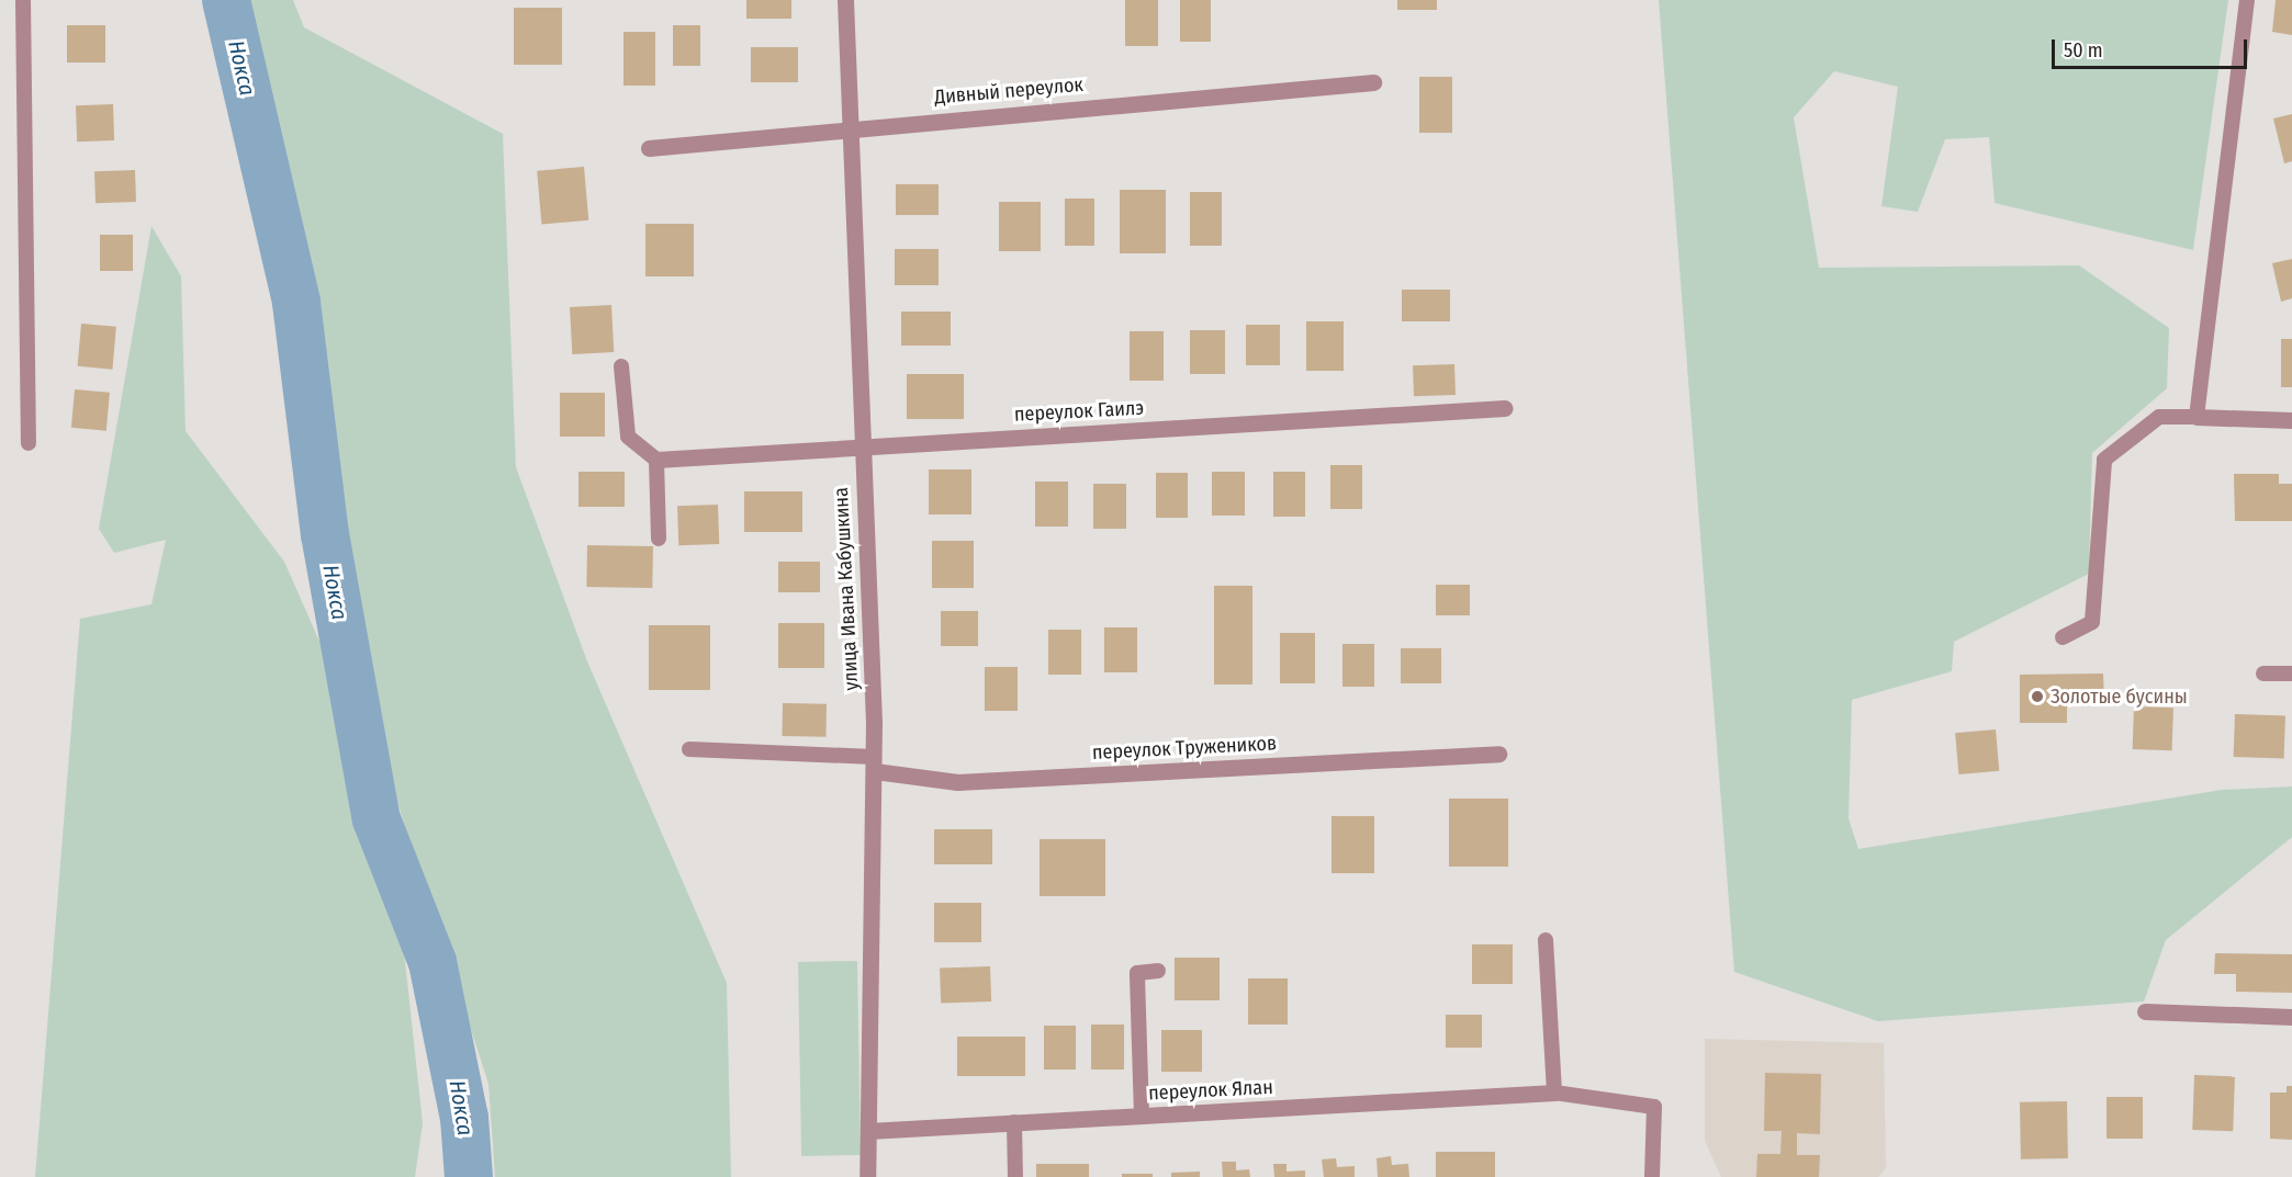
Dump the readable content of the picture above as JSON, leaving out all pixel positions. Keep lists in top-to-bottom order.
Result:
{
  "streets": {
    "street": [
      "Дивный переулок",
      "переулок Гаилэ",
      "улица Ивана Кабушкина",
      "переулок Тружеников",
      "переулок Ялан"
    ]
  },
  "crossings": [
    ["Дивный переулок", "улица Ивана Кабушкина"],
    ["переулок Гаилэ", "улица Ивана Кабушкина"],
    ["улица Ивана Кабушкина", "переулок Тружеников"],
    ["улица Ивана Кабушкина", "переулок Ялан"]
  ],
  "water": ["Нокса"],
  "places": ["Золотые бусины"],
  "scale_bar": "50 m"
}
